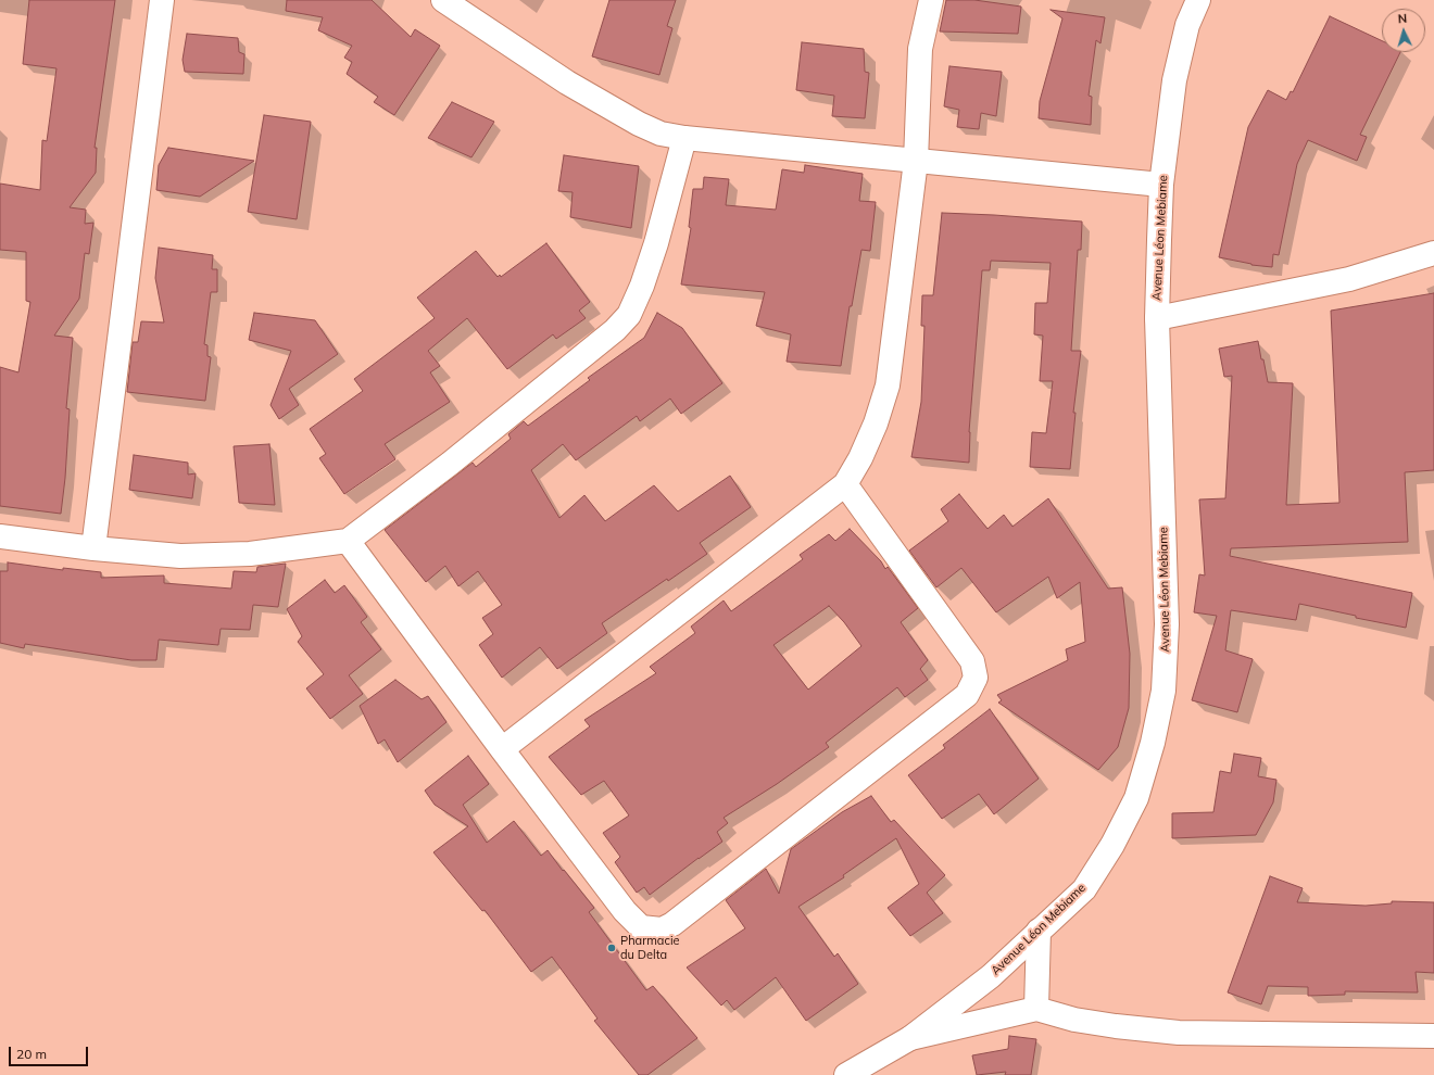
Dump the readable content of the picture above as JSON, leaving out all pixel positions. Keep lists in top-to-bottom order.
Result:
{
  "streets": {
    "street": ["Avenue Léon Mebiame"]
  },
  "places": ["Pharmacie du Delta"],
  "scale_bar": "20 m",
  "north": "top"
}
